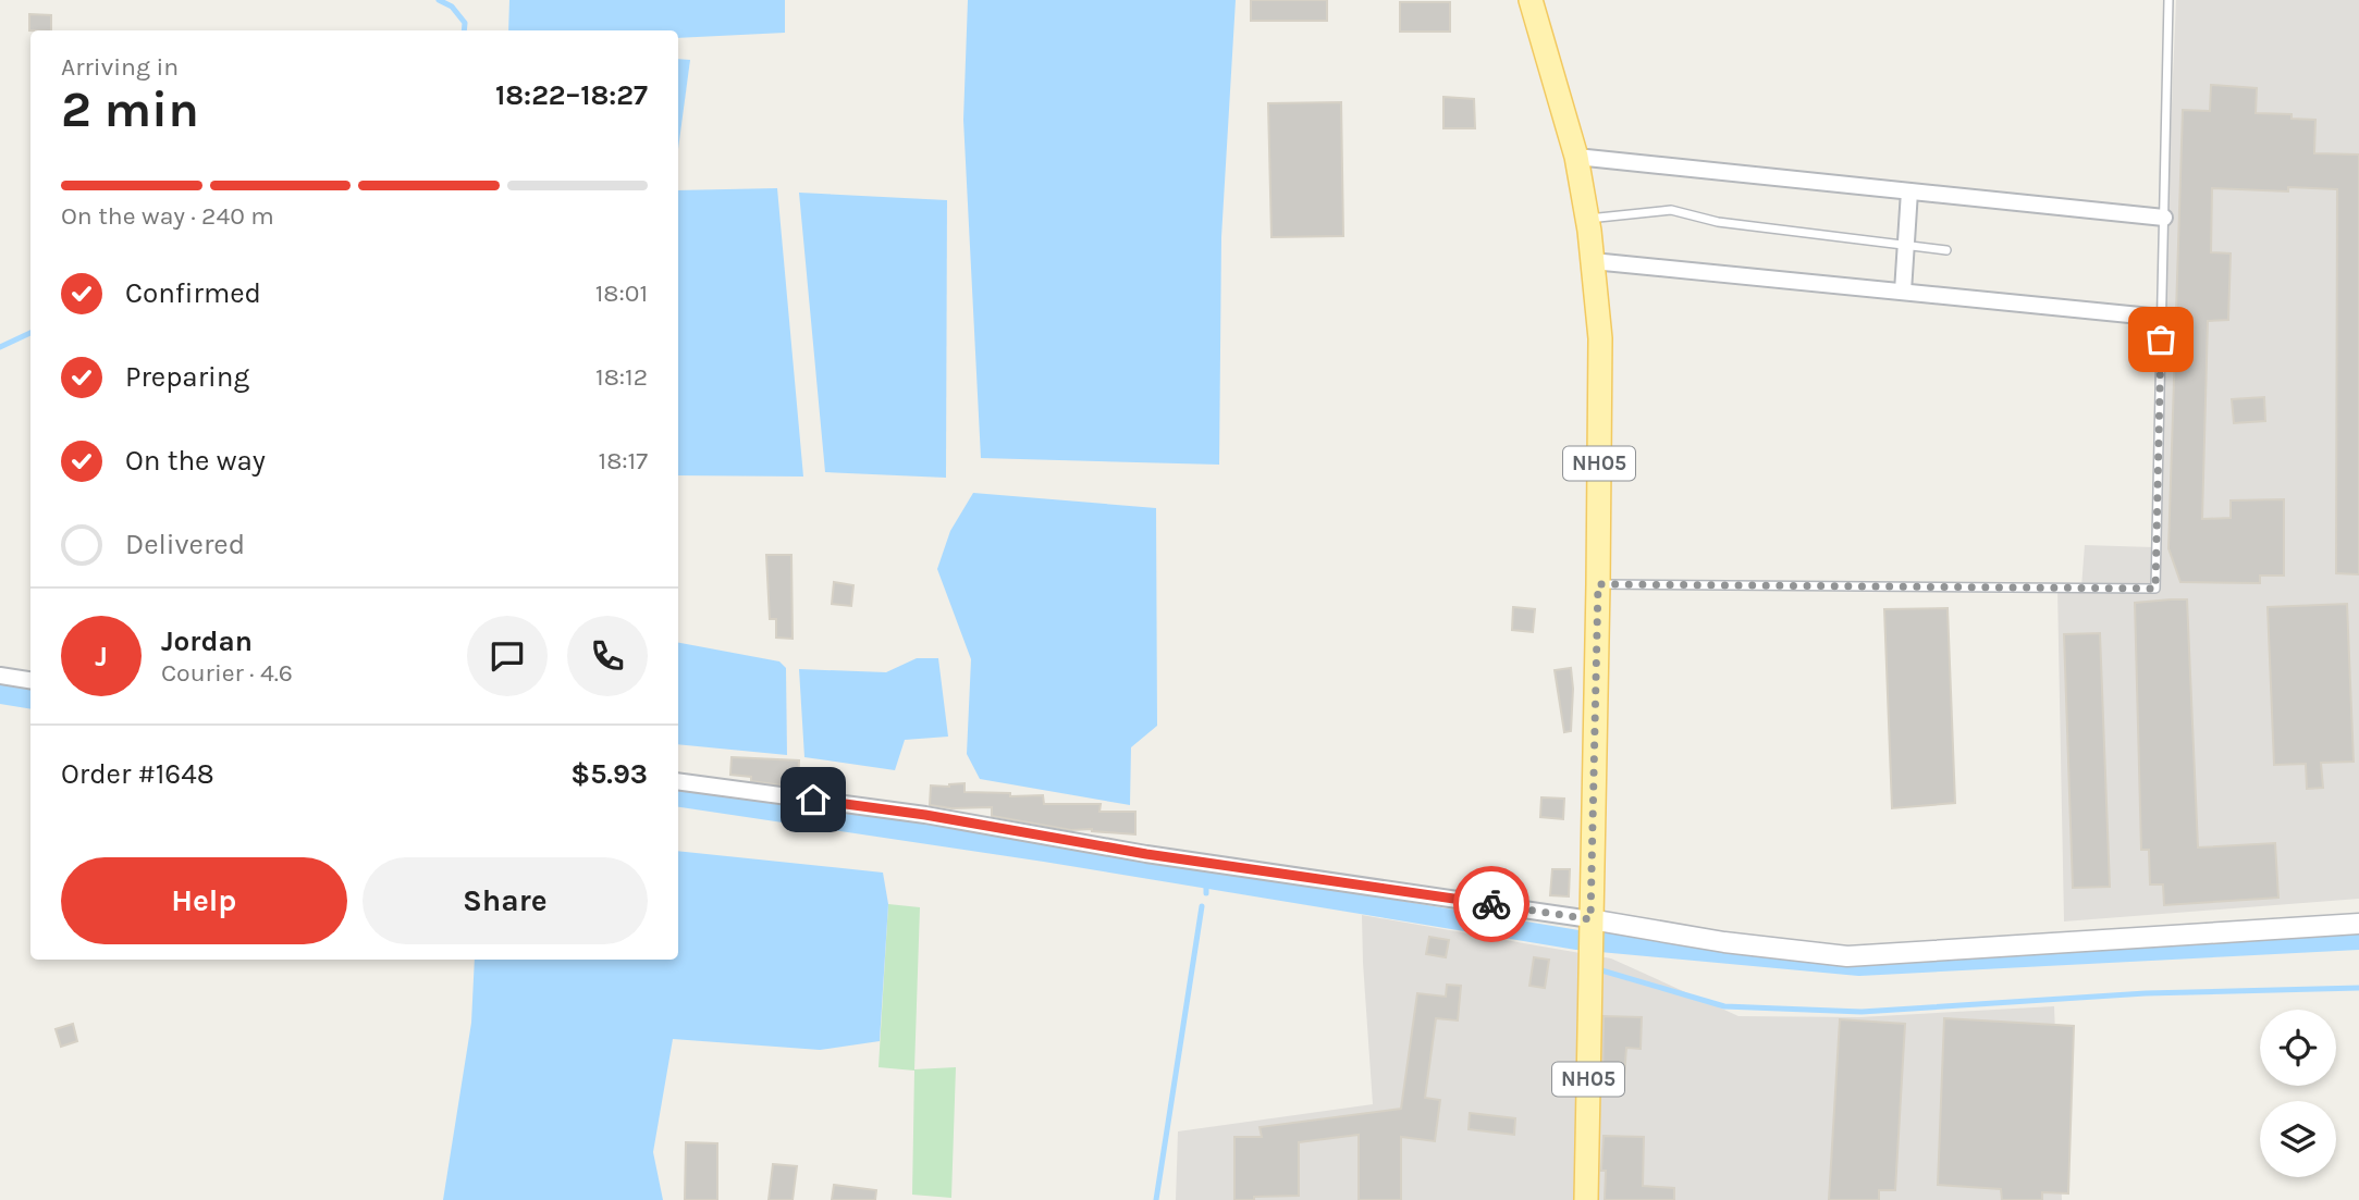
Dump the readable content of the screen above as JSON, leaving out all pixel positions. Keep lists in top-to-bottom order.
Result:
{
  "streets": {
    "main road": ["NH05"]
  },
  "page": {
    "heading": ["2 min", "Arriving in", "18:22–18:27"],
    "panel": [
      "Jordan",
      "Courier · 4.6",
      "Order #1648",
      "$5.93"
    ],
    "bar": "On the way · 240 m",
    "list": [
      ["Confirmed", "18:01"],
      ["Preparing", "18:12"],
      ["On the way", "18:17"],
      "Delivered"
    ],
    "round": "J",
    "buttons": ["Help", "Share"]
  }
}
